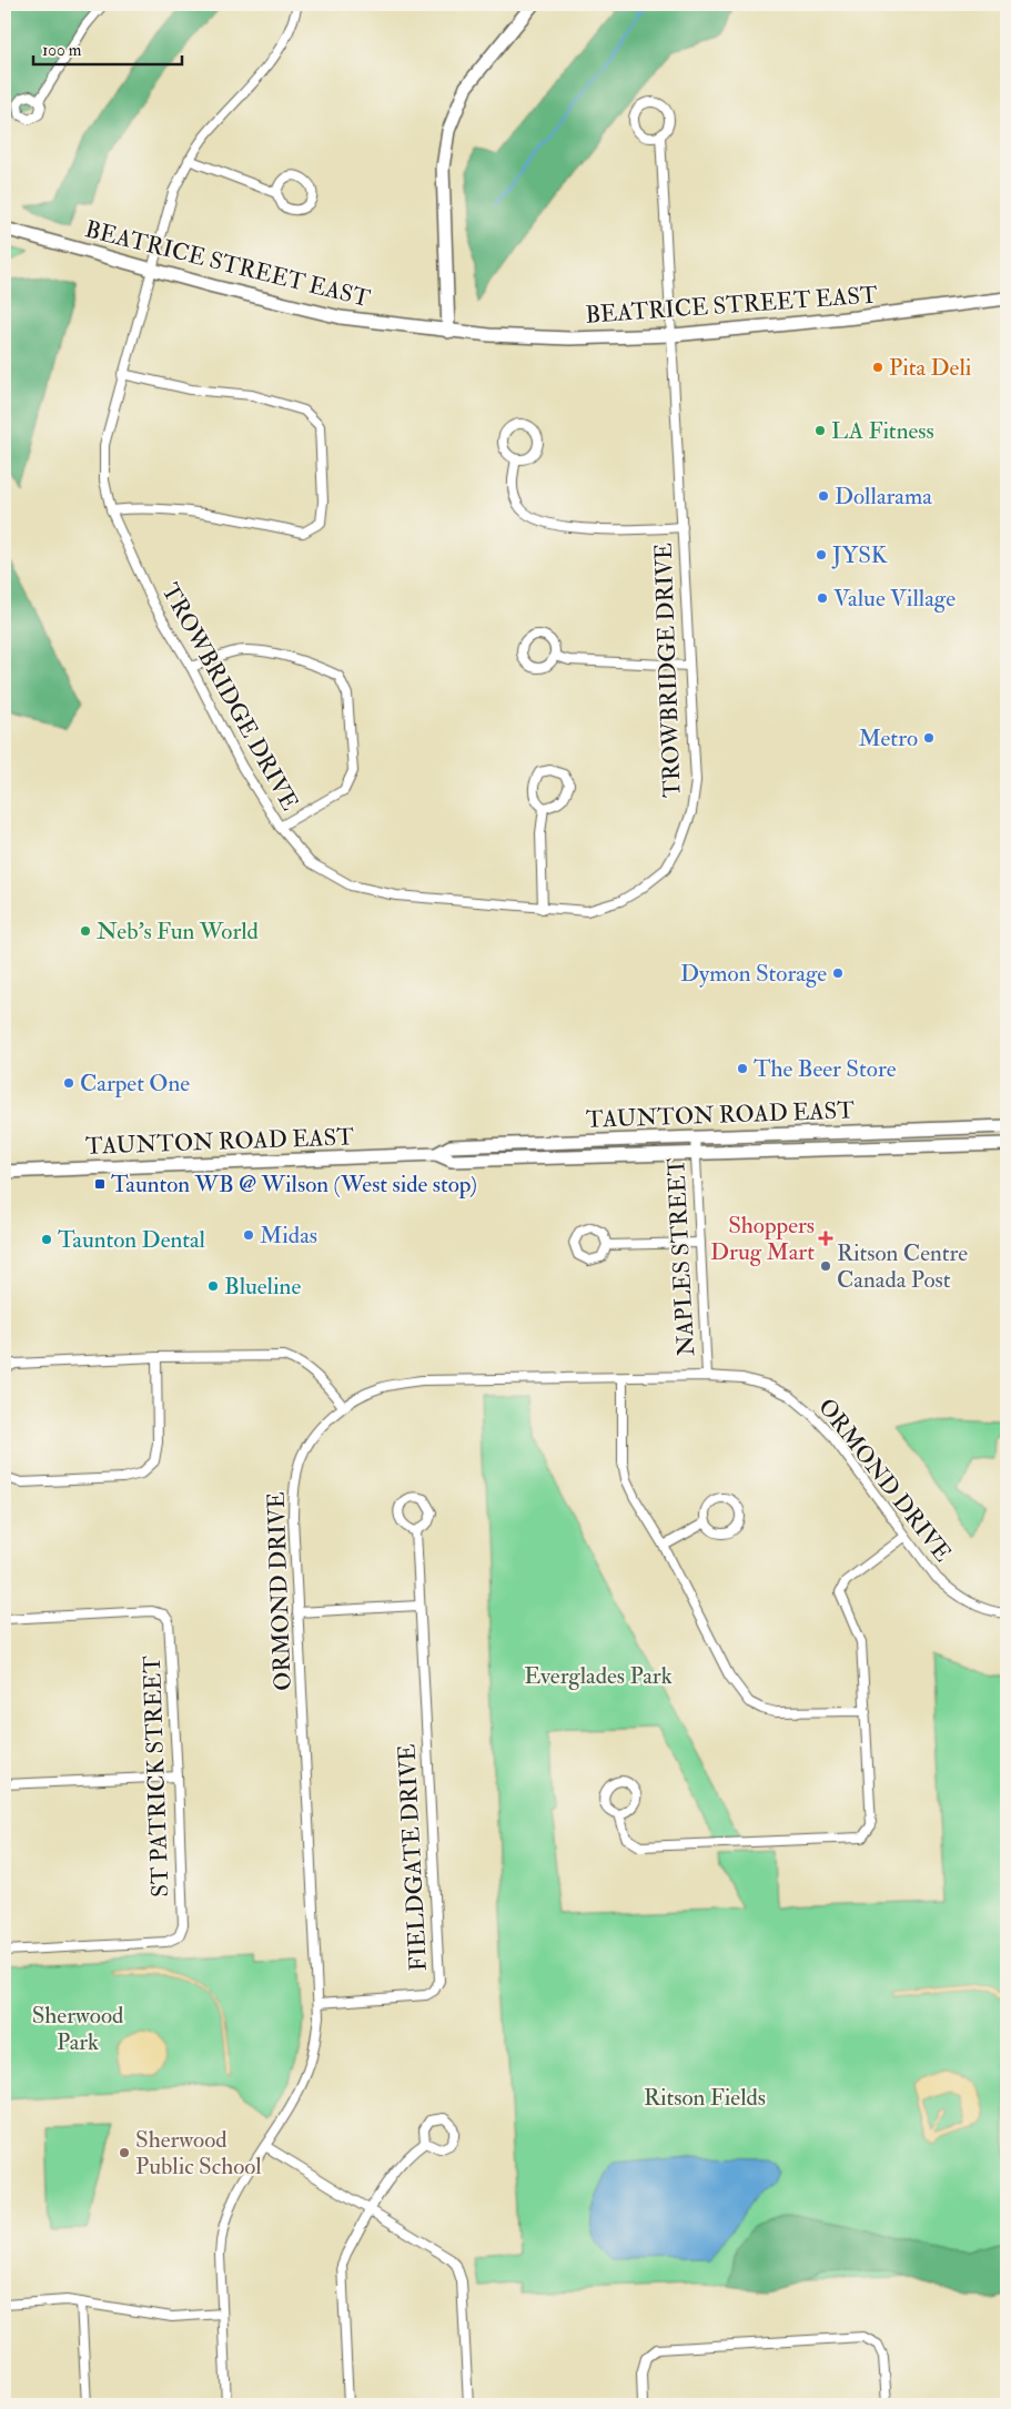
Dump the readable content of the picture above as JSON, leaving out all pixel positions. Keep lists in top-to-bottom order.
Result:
{
  "streets": {
    "main road": ["BEATRICE STREET EAST", "TAUNTON ROAD EAST"],
    "street": [
      "TROWBRIDGE DRIVE",
      "NAPLES STREET",
      "ORMOND DRIVE",
      "ST PATRICK STREET",
      "FIELDGATE DRIVE"
    ]
  },
  "crossings": [
    ["BEATRICE STREET EAST", "TROWBRIDGE DRIVE"],
    ["TAUNTON ROAD EAST", "NAPLES STREET"],
    ["NAPLES STREET", "ORMOND DRIVE"],
    ["ORMOND DRIVE", "FIELDGATE DRIVE"]
  ],
  "parks": ["Everglades Park", "Sherwood Park", "Ritson Fields"],
  "places": {
    "other": [
      "Pita Deli",
      "LA Fitness",
      "Dollarama",
      "JYSK",
      "Value Village",
      "Metro",
      "Neb's Fun World",
      "Dymon Storage",
      "The Beer Store",
      "Carpet One",
      "Midas",
      "Taunton Dental",
      "Ritson Centre Canada Post",
      "Blueline",
      "Sherwood Public School"
    ],
    "transit": ["Taunton WB @ Wilson (West side stop)"],
    "health": ["Shoppers Drug Mart"]
  },
  "scale_bar": "100 m"
}
